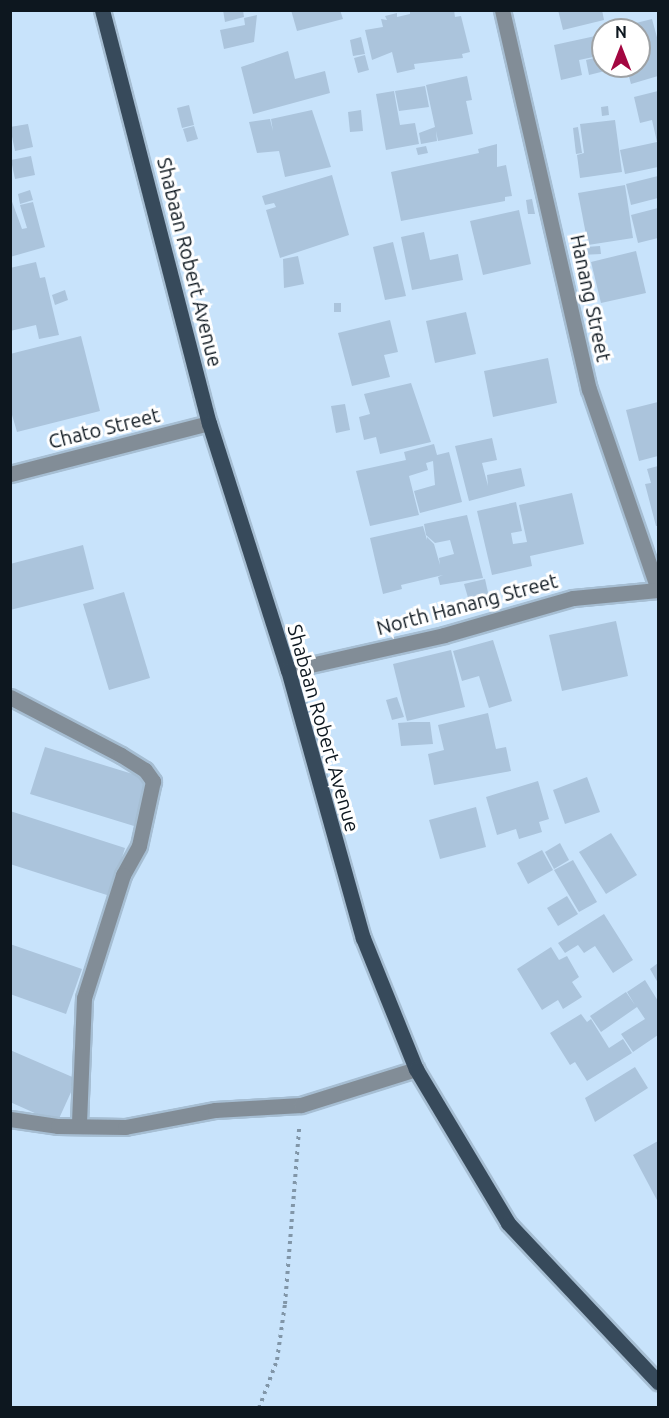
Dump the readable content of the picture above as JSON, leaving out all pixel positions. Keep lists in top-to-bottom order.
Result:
{
  "streets": {
    "main road": ["Shabaan Robert Avenue"],
    "street": ["Hanang Street", "Chato Street", "North Hanang Street"]
  },
  "crossings": [
    ["Shabaan Robert Avenue", "Chato Street"],
    ["Shabaan Robert Avenue", "North Hanang Street"],
    ["Hanang Street", "North Hanang Street"]
  ],
  "north": "top"
}
